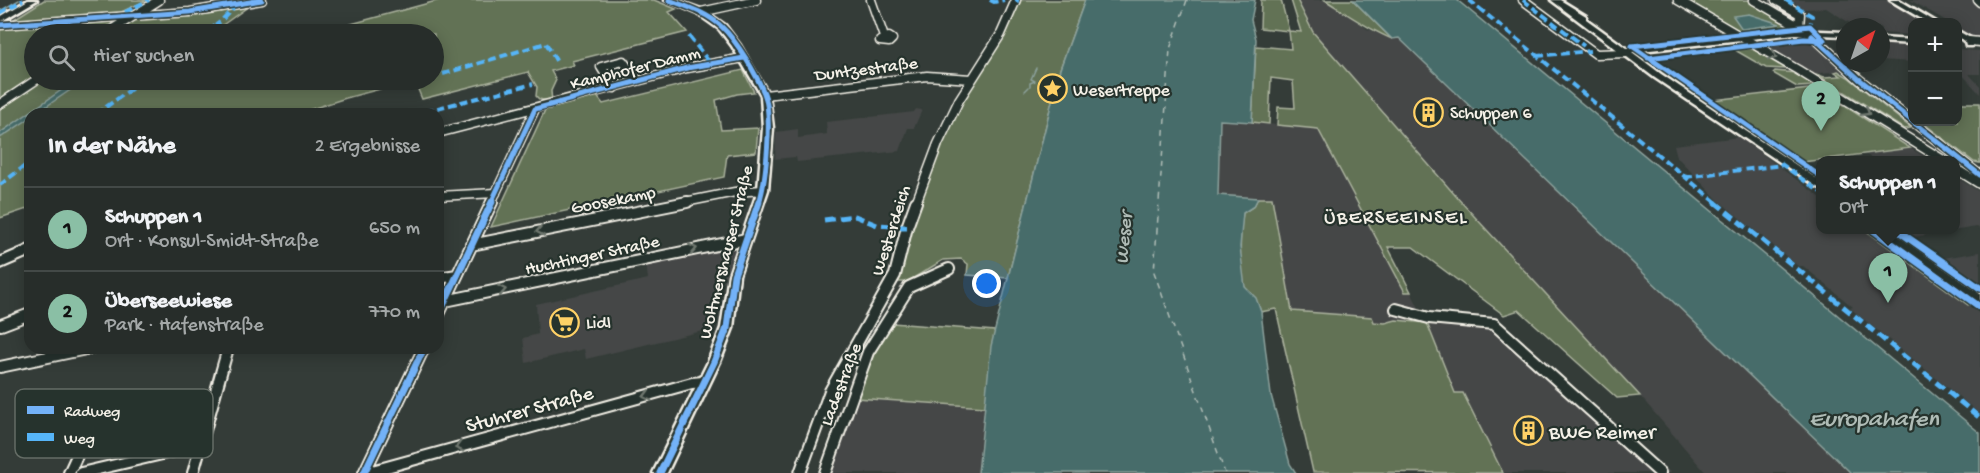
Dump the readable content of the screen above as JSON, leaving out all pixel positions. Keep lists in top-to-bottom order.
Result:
{
  "streets": {
    "street": [
      "Kamphofer Damm",
      "Duntzestraße",
      "Goosekamp",
      "Westerdeich",
      "Woltmershauser Straße",
      "Huchtinger Straße",
      "Ladestraße",
      "Stuhrer Straße"
    ]
  },
  "crossings": [
    ["Kamphofer Damm", "Woltmershauser Straße"],
    ["Duntzestraße", "Westerdeich"],
    ["Duntzestraße", "Woltmershauser Straße"],
    ["Goosekamp", "Woltmershauser Straße"],
    ["Woltmershauser Straße", "Huchtinger Straße"],
    ["Woltmershauser Straße", "Stuhrer Straße"]
  ],
  "one_way": ["Goosekamp", "Huchtinger Straße", "Stuhrer Straße"],
  "districts": ["ÜBERSEEINSEL"],
  "water": ["Weser", "Europahafen"],
  "places": {
    "place": ["Wesertreppe"],
    "building": ["Schuppen 6", "BWG Reimer"],
    "supermarket": ["Lidl"]
  },
  "legend": ["Radweg", "Weg"],
  "north": "top right",
  "page": {
    "map_buttons": ["+", "−"],
    "search": "Hier suchen",
    "pins": ["2", "1"],
    "heading": ["In der Nähe", "2 Ergebnisse"],
    "popup": ["Schuppen 1", "Ort"],
    "list": [
      {
        "mark": "1",
        "name": "Schuppen 1",
        "note": "Ort · Konsul-Smidt-Straße",
        "value": "650 m"
      },
      {
        "mark": "2",
        "name": "Überseewiese",
        "note": "Park · Hafenstraße",
        "value": "770 m"
      }
    ]
  }
}
